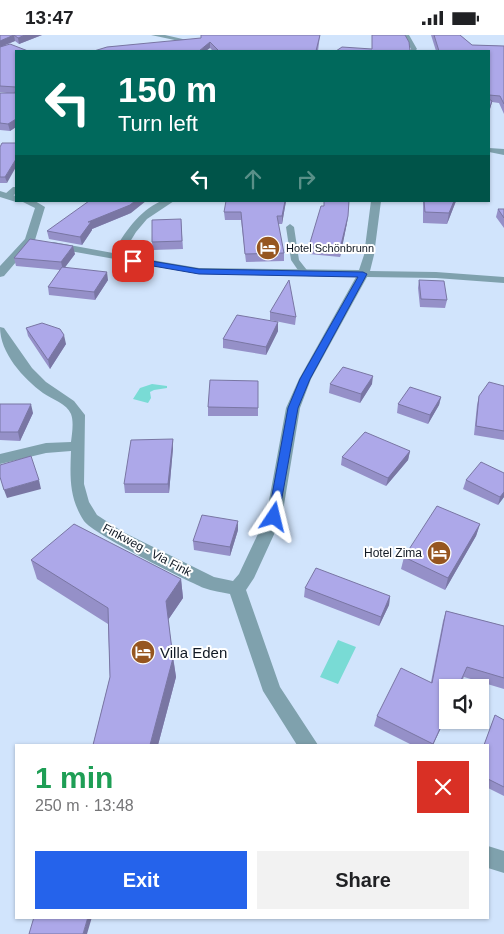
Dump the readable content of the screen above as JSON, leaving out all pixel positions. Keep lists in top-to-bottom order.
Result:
{
  "streets": {
    "street": ["Finkweg - Via Fink"]
  },
  "places": {
    "hotel": ["Hotel Schönbrunn", "Hotel Zima", "Villa Eden"]
  },
  "page": {
    "status": "13:47",
    "turn": ["150 m", "Turn left"],
    "heading": ["1 min", "250 m · 13:48"],
    "buttons": ["Exit", "Share"]
  }
}
